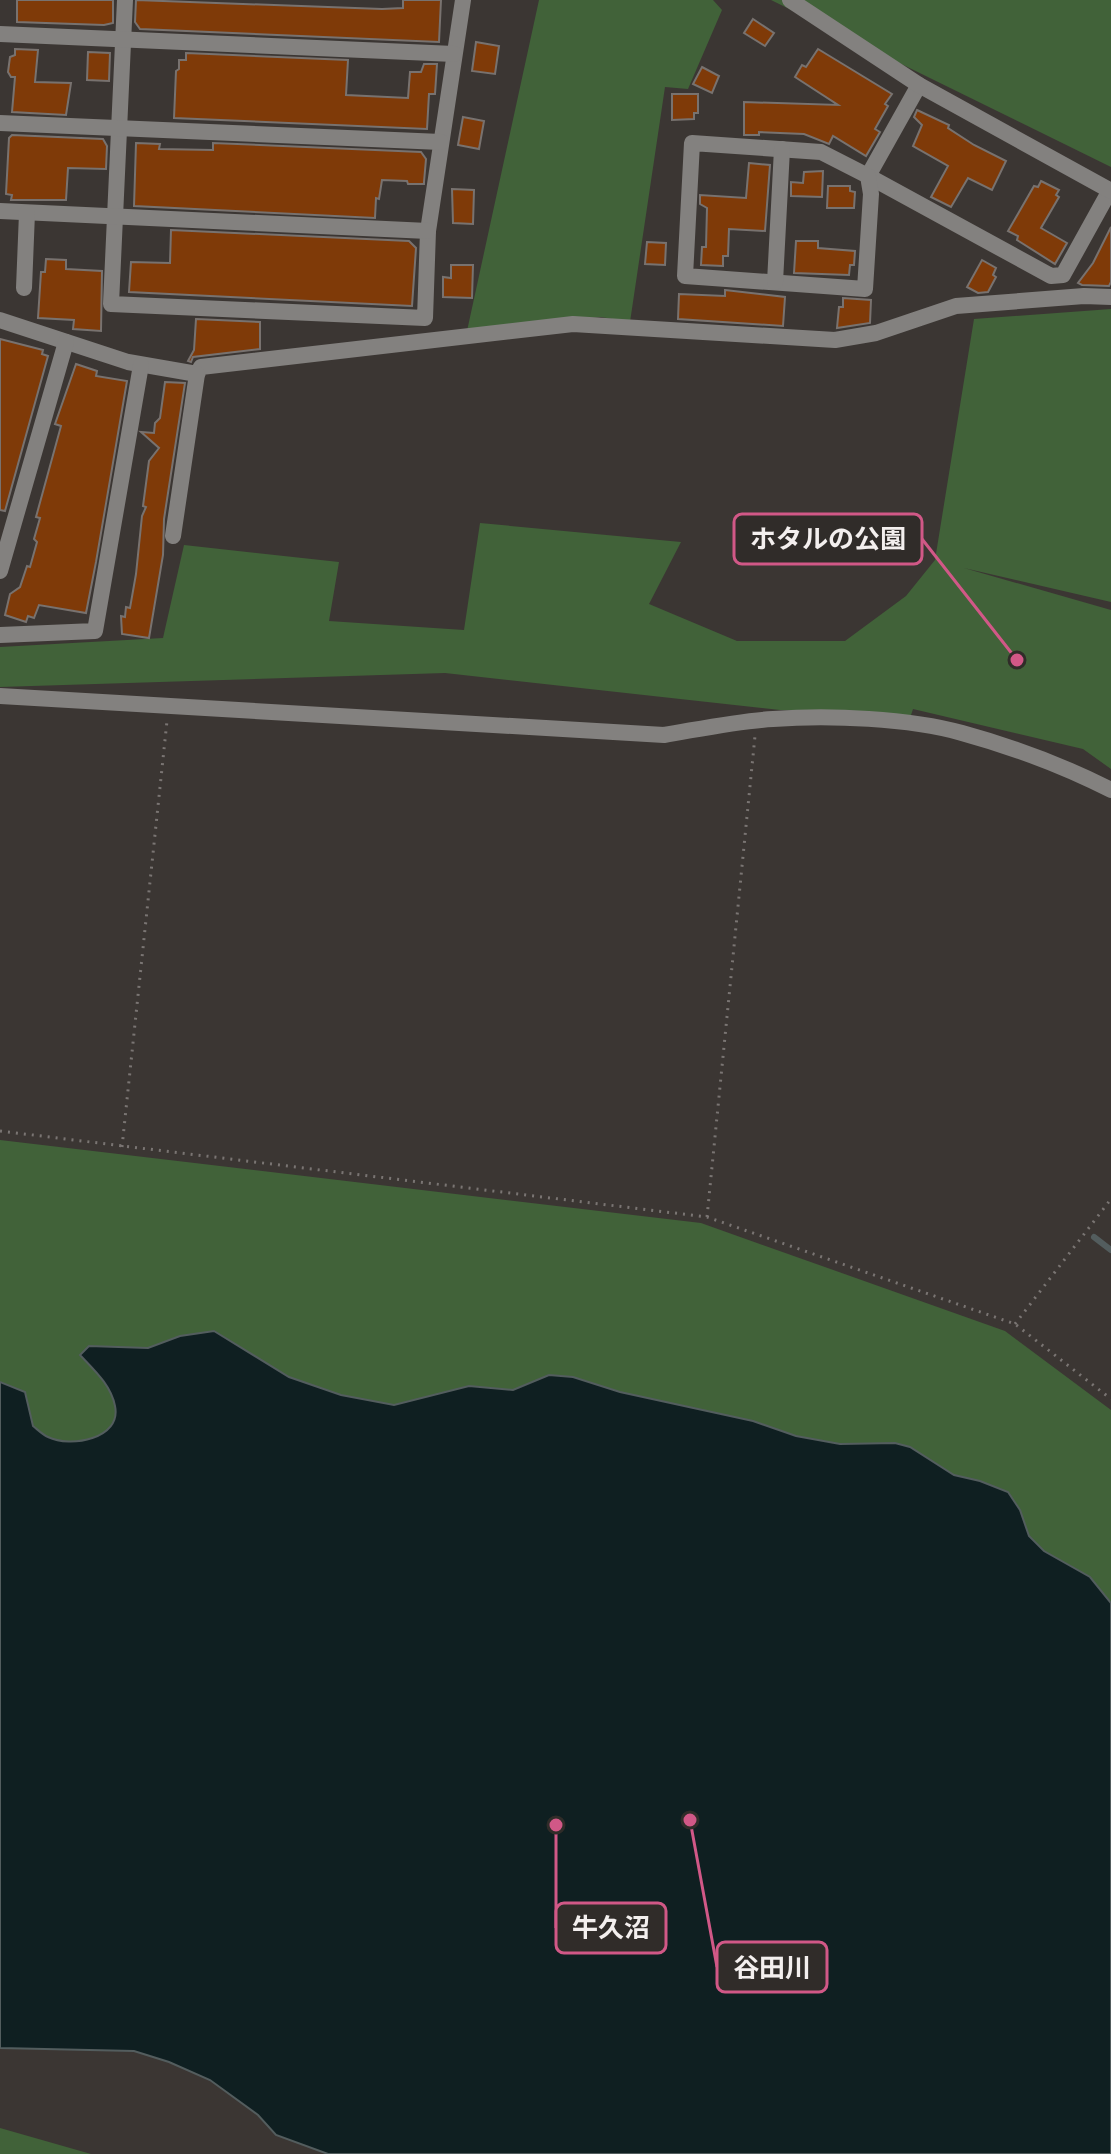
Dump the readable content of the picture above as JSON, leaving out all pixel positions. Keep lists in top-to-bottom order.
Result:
{
  "places": ["ホタルの公園", "谷田川", "牛久沼"]
}
